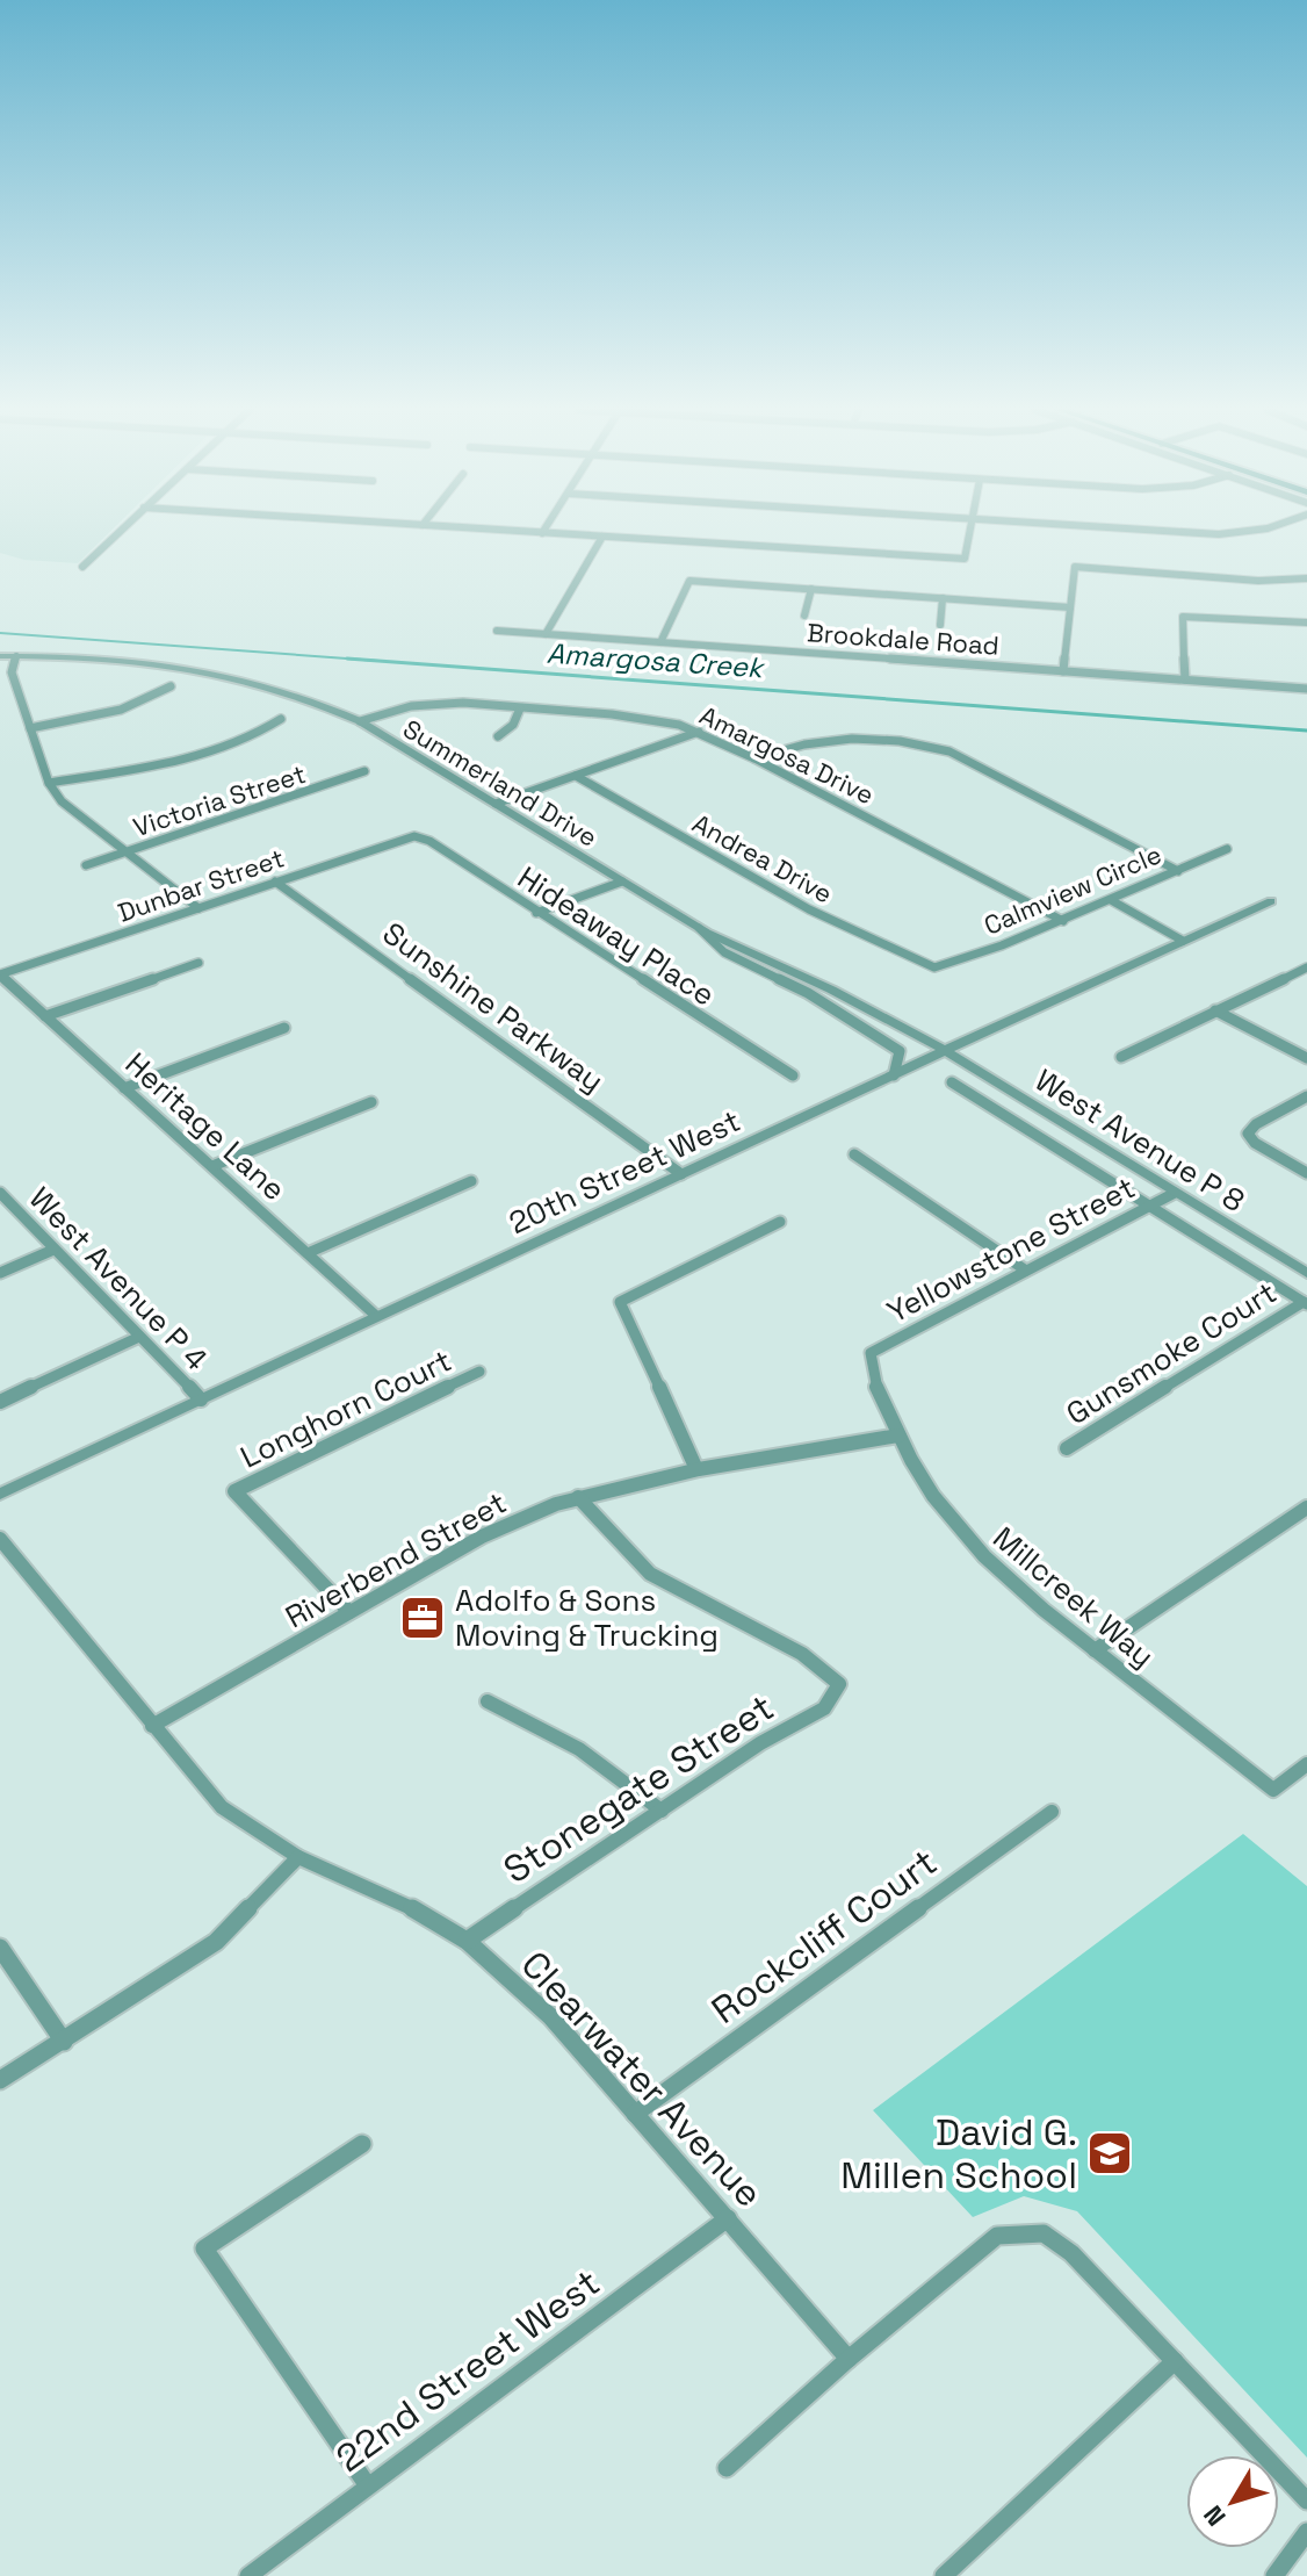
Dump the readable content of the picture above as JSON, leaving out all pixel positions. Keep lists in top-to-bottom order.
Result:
{
  "streets": {
    "street": [
      "Brookdale Road",
      "Amargosa Drive",
      "Summerland Drive",
      "Victoria Street",
      "Andrea Drive",
      "Dunbar Street",
      "Calmview Circle",
      "Hideaway Place",
      "Sunshine Parkway",
      "Heritage Lane",
      "West Avenue P 8",
      "20th Street West",
      "Yellowstone Street",
      "West Avenue P 4",
      "Gunsmoke Court",
      "Longhorn Court",
      "Riverbend Street",
      "Millcreek Way",
      "Stonegate Street",
      "Rockcliff Court",
      "Clearwater Avenue",
      "22nd Street West"
    ]
  },
  "crossings": [
    ["Amargosa Drive", "Summerland Drive"],
    ["Amargosa Drive", "Calmview Circle"],
    ["Summerland Drive", "West Avenue P 8"],
    ["Summerland Drive", "20th Street West"],
    ["Andrea Drive", "Calmview Circle"],
    ["Dunbar Street", "Hideaway Place"],
    ["Dunbar Street", "Sunshine Parkway"],
    ["Dunbar Street", "Heritage Lane"],
    ["Sunshine Parkway", "20th Street West"],
    ["Heritage Lane", "20th Street West"],
    ["West Avenue P 8", "20th Street West"],
    ["West Avenue P 8", "Yellowstone Street"],
    ["West Avenue P 8", "Gunsmoke Court"],
    ["20th Street West", "West Avenue P 4"],
    ["Yellowstone Street", "Millcreek Way"],
    ["Longhorn Court", "Riverbend Street"],
    ["Riverbend Street", "Millcreek Way"],
    ["Riverbend Street", "Stonegate Street"],
    ["Riverbend Street", "Clearwater Avenue"],
    ["Stonegate Street", "Clearwater Avenue"],
    ["Rockcliff Court", "Clearwater Avenue"],
    ["Clearwater Avenue", "22nd Street West"]
  ],
  "water": ["Amargosa Creek"],
  "places": {
    "office": ["Adolfo & Sons Moving & Trucking"],
    "school or university": ["David G. Millen School"]
  },
  "north": "bottom left"
}
